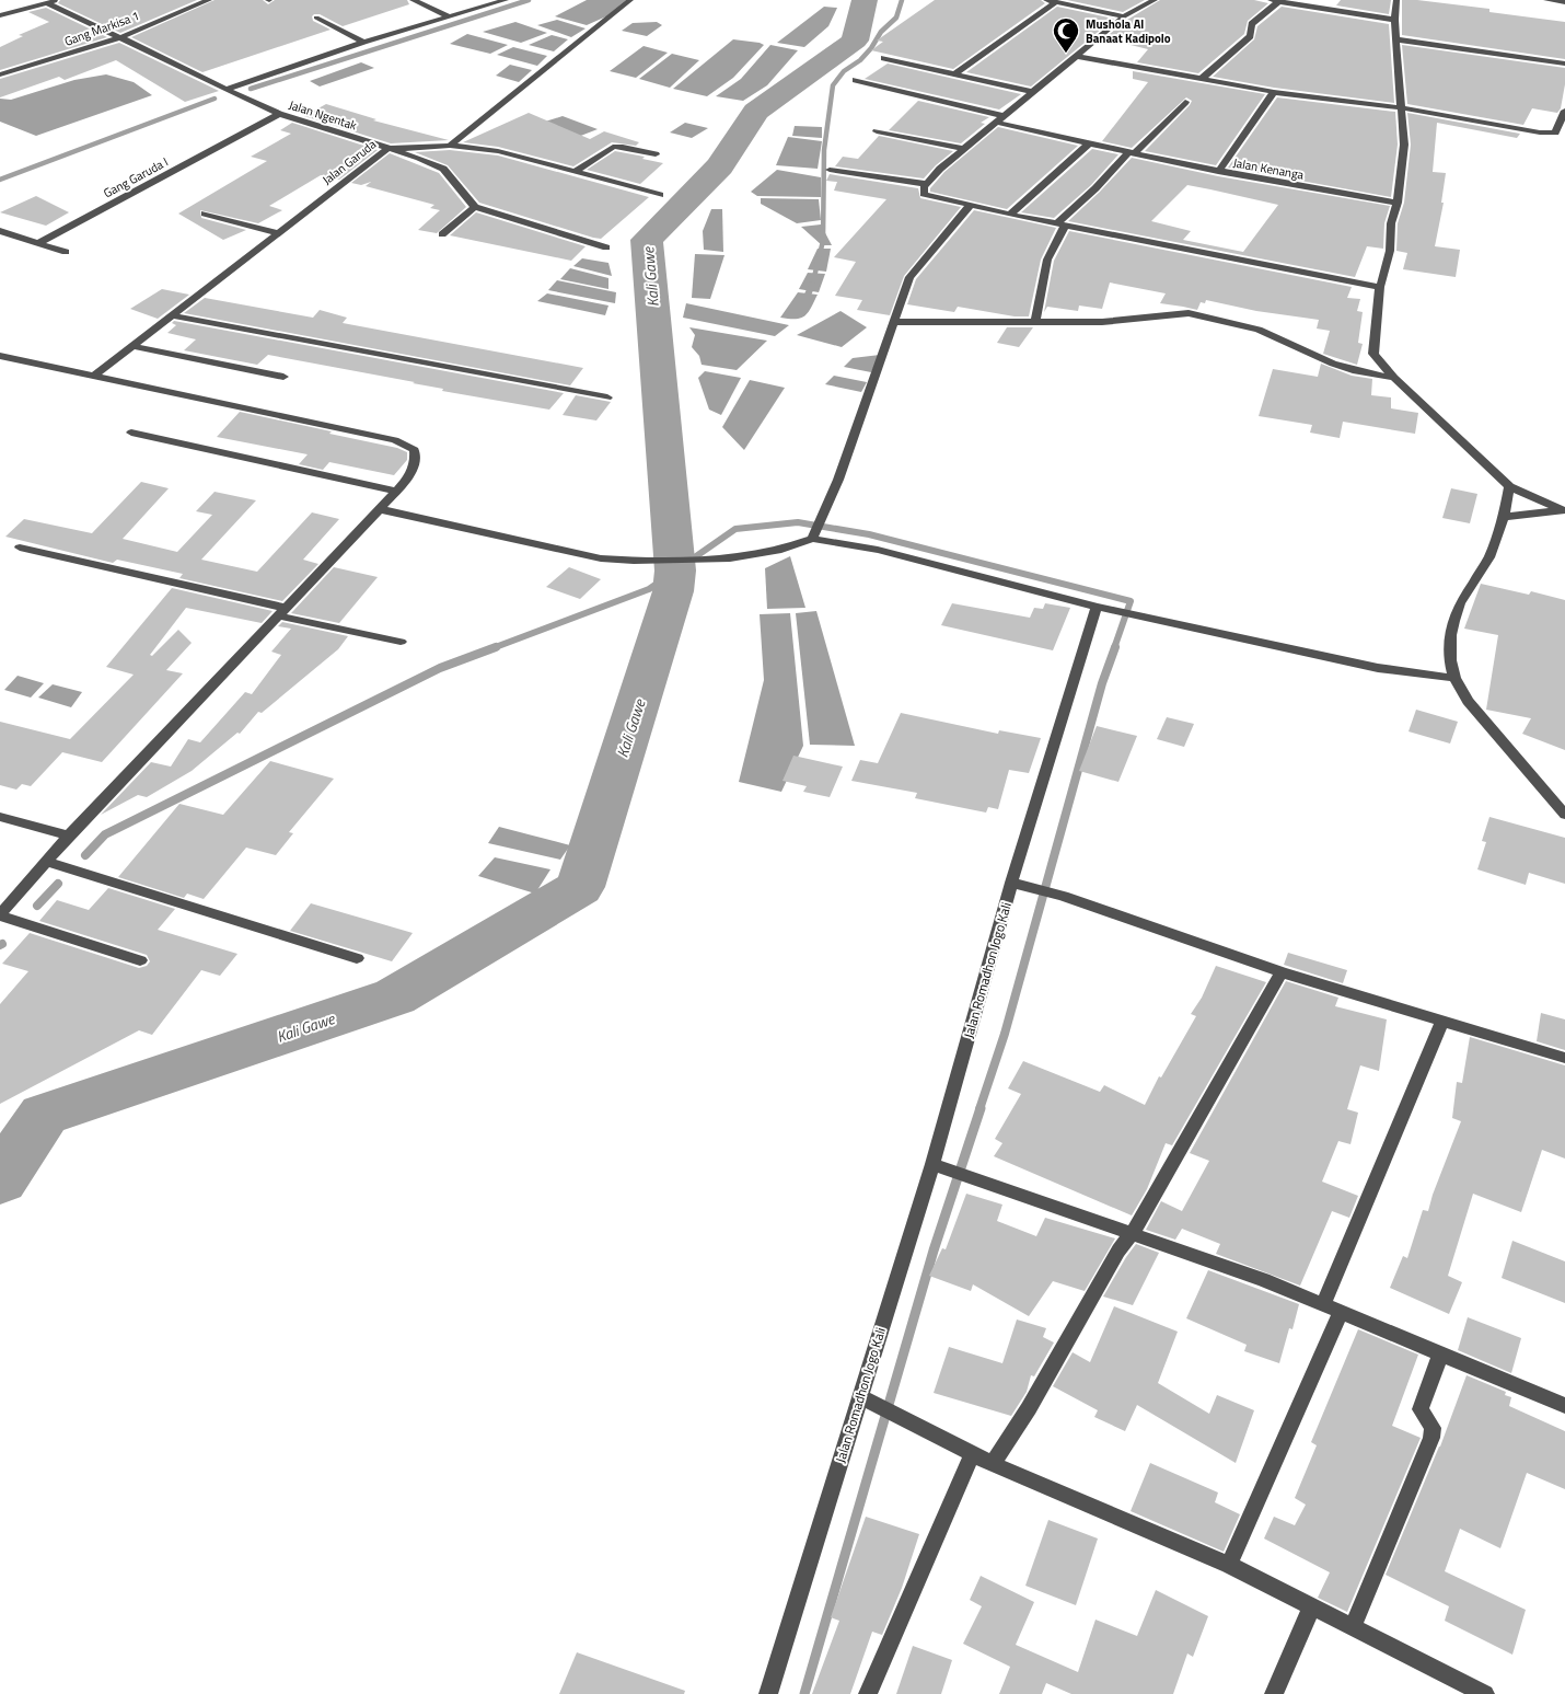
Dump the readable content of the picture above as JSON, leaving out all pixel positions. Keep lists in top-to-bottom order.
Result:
{
  "streets": {
    "street": [
      "Gang Markisa 1",
      "Jalan Ngentak",
      "Jalan Garuda",
      "Jalan Kenanga",
      "Gang Garuda I",
      "Jalan Romadhon Jogo Kali"
    ]
  },
  "crossings": [
    ["Gang Markisa 1", "Jalan Ngentak"],
    ["Jalan Ngentak", "Jalan Garuda"],
    ["Jalan Ngentak", "Gang Garuda I"]
  ],
  "water": ["Kali Gawe"],
  "places": {
    "mosque": ["Mushola Al Banaat Kadipolo"]
  }
}
